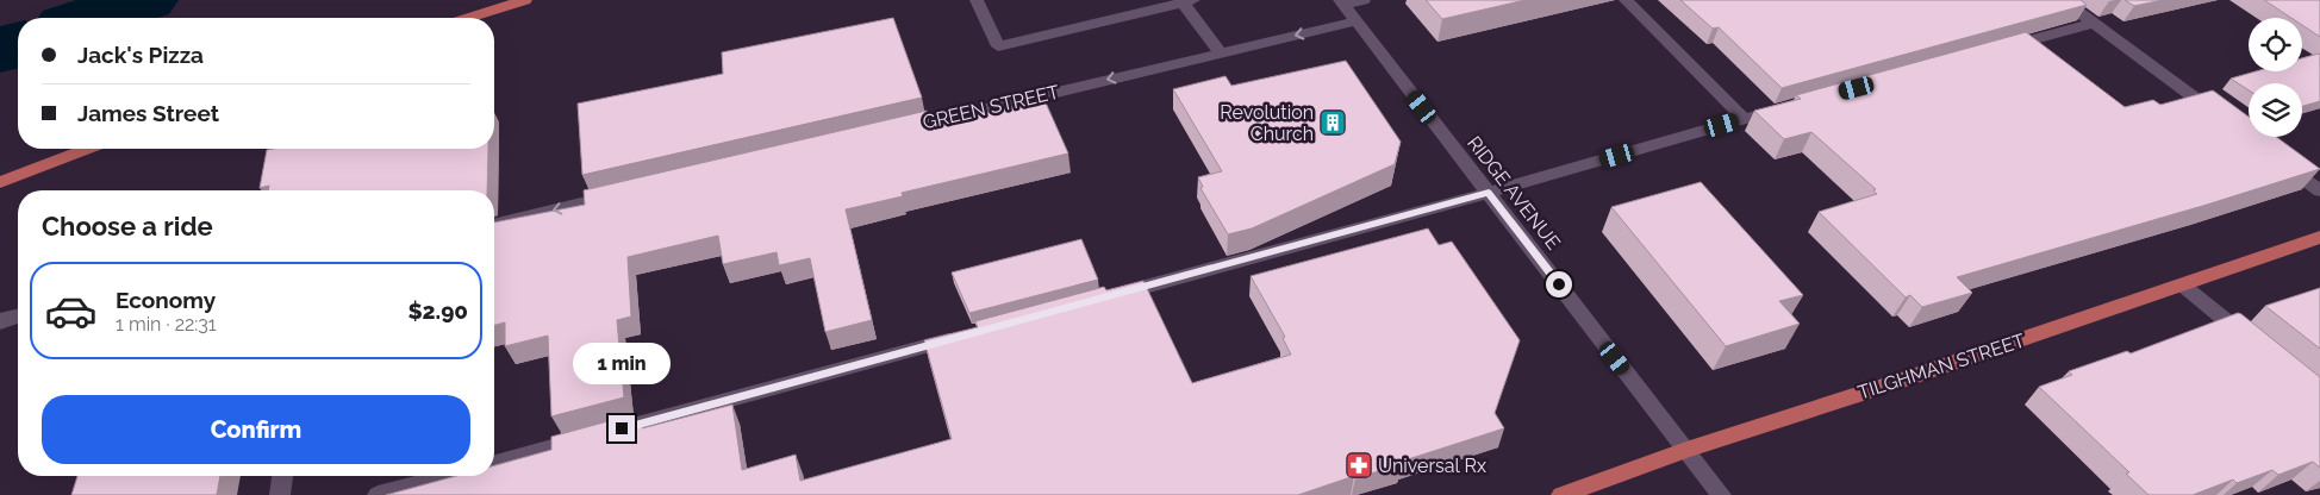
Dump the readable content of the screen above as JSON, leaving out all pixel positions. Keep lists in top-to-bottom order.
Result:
{
  "streets": {
    "main road": ["TILGHMAN STREET"],
    "street": ["GREEN STREET", "RIDGE AVENUE"]
  },
  "crossings": [
    ["GREEN STREET", "RIDGE AVENUE"],
    ["RIDGE AVENUE", "TILGHMAN STREET"]
  ],
  "one_way": ["GREEN STREET"],
  "places": {
    "building": ["Revolution Church"],
    "pharmacy": ["Universal Rx"]
  },
  "page": {
    "banner": ["Jack's Pizza", "James Street"],
    "heading": "Choose a ride",
    "list": [
      {
        "name": "Economy",
        "note": "1 min · 22:31",
        "value": "$2.90"
      }
    ],
    "bubble": "1 min",
    "buttons": "Confirm"
  }
}
